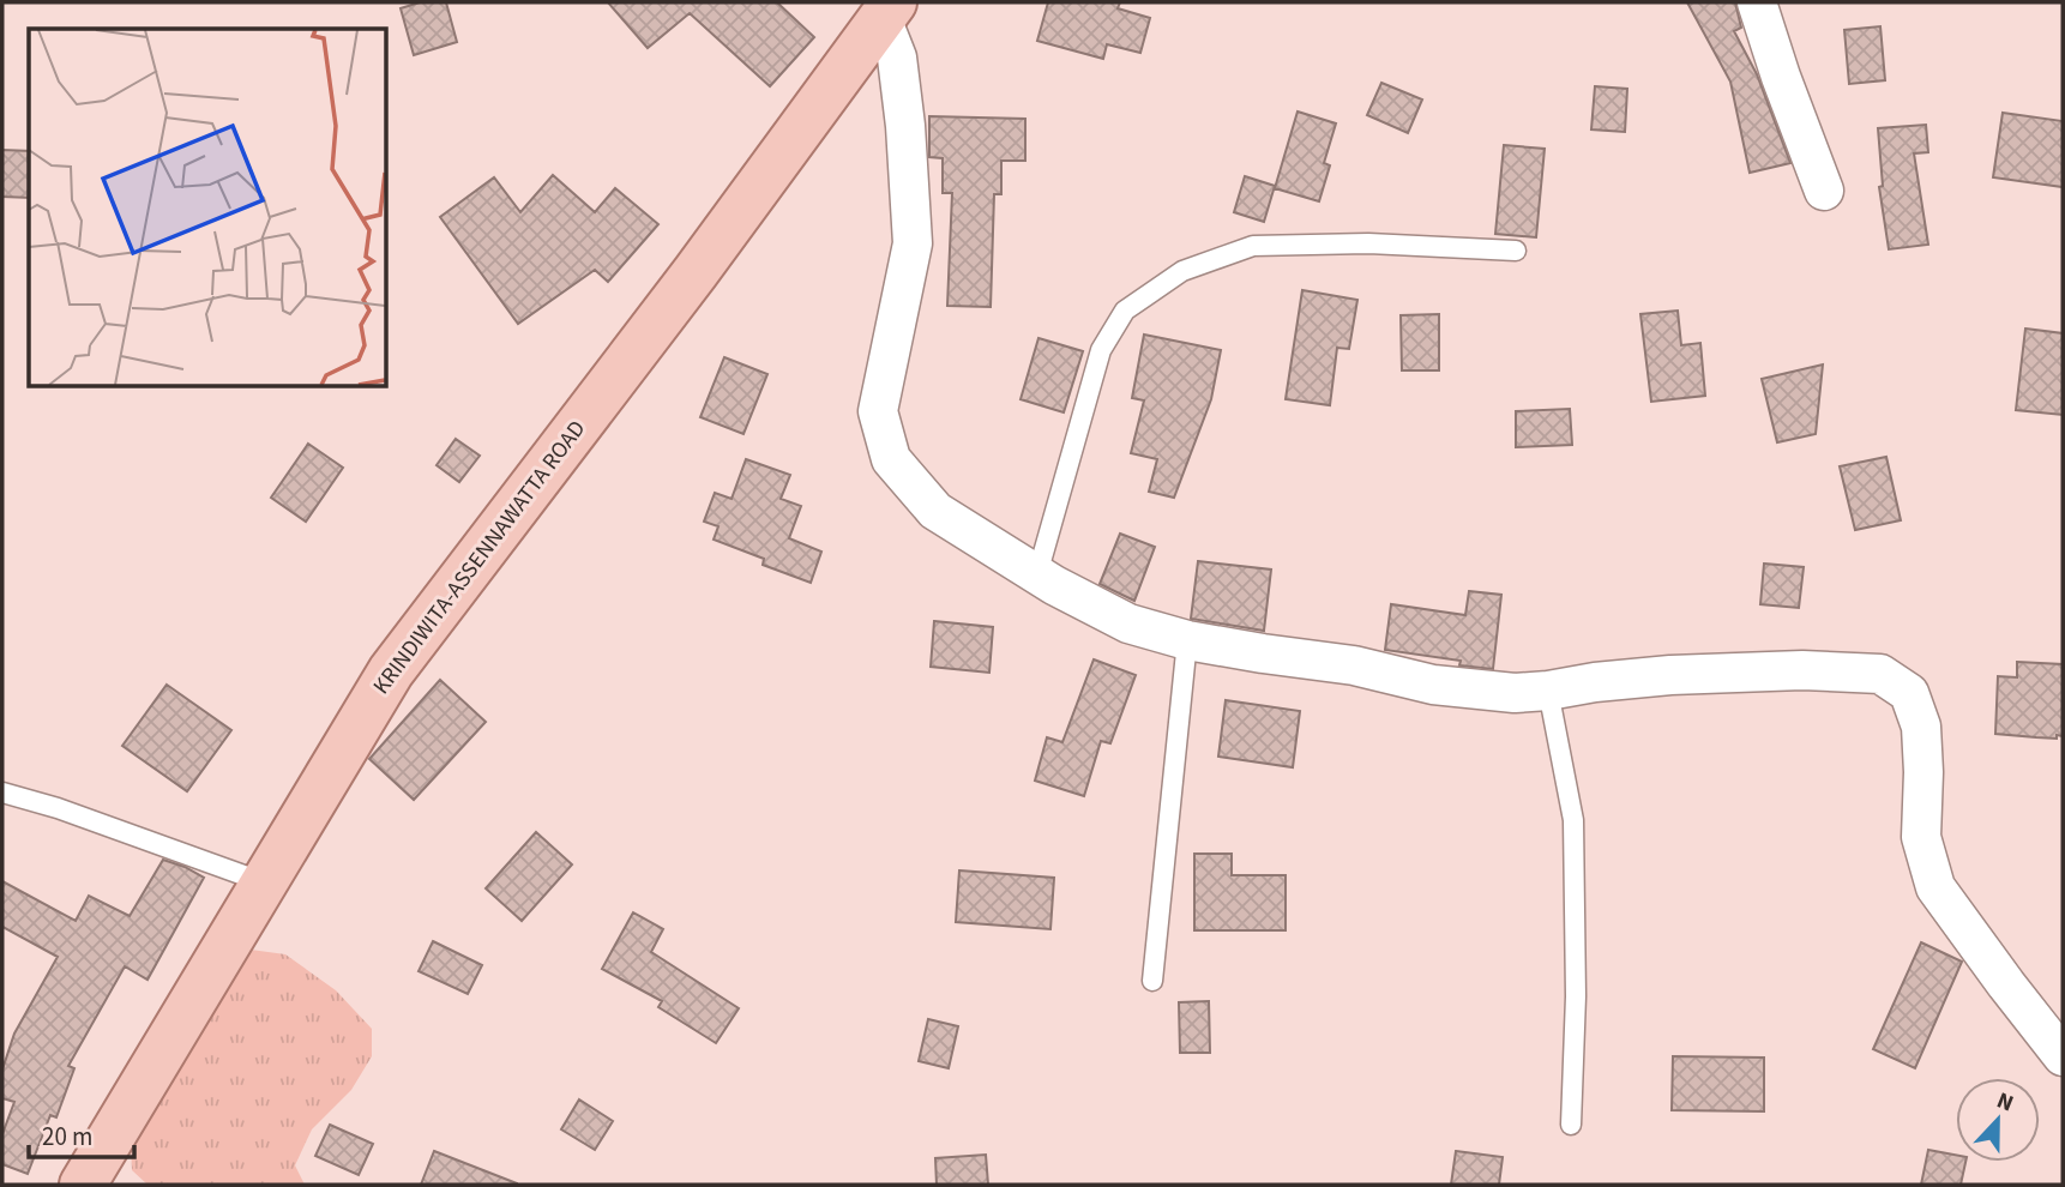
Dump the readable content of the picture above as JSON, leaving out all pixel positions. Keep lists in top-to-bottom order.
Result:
{
  "streets": {
    "main road": ["KRINDIWITA-ASSENNAWATTA ROAD"]
  },
  "scale_bar": "20 m",
  "north": "top"
}
